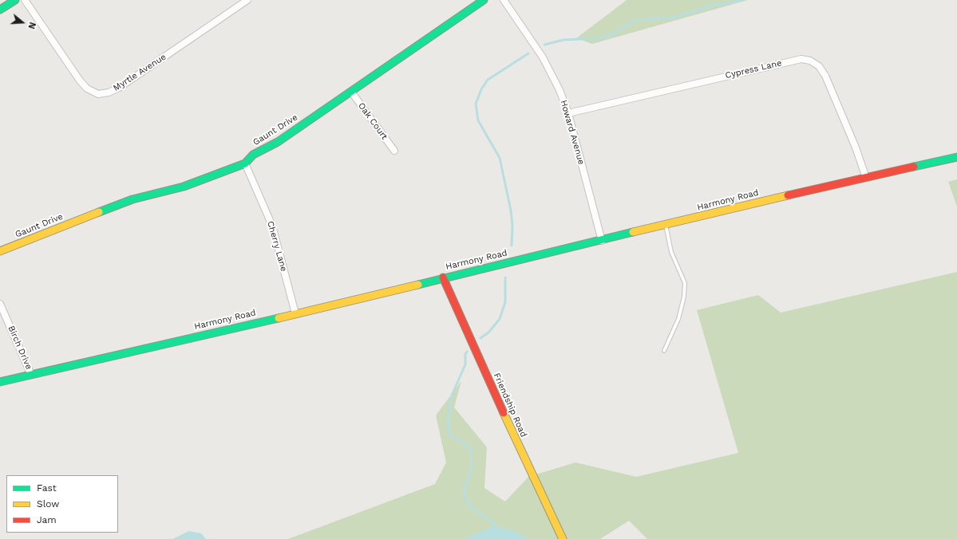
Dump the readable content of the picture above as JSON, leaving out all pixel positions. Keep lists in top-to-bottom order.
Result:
{
  "streets": {
    "main road": ["Gaunt Drive", "Harmony Road", "Friendship Road"],
    "street": [
      "Cypress Lane",
      "Myrtle Avenue",
      "Oak Court",
      "Howard Avenue",
      "Cherry Lane",
      "Birch Drive"
    ]
  },
  "crossings": [
    ["Cypress Lane", "Howard Avenue"],
    ["Cypress Lane", "Harmony Road"],
    ["Oak Court", "Gaunt Drive"],
    ["Gaunt Drive", "Cherry Lane"],
    ["Howard Avenue", "Harmony Road"],
    ["Harmony Road", "Cherry Lane"],
    ["Harmony Road", "Birch Drive"],
    ["Harmony Road", "Friendship Road"]
  ],
  "legend": ["Fast", "Slow", "Jam"],
  "north": "right"
}
